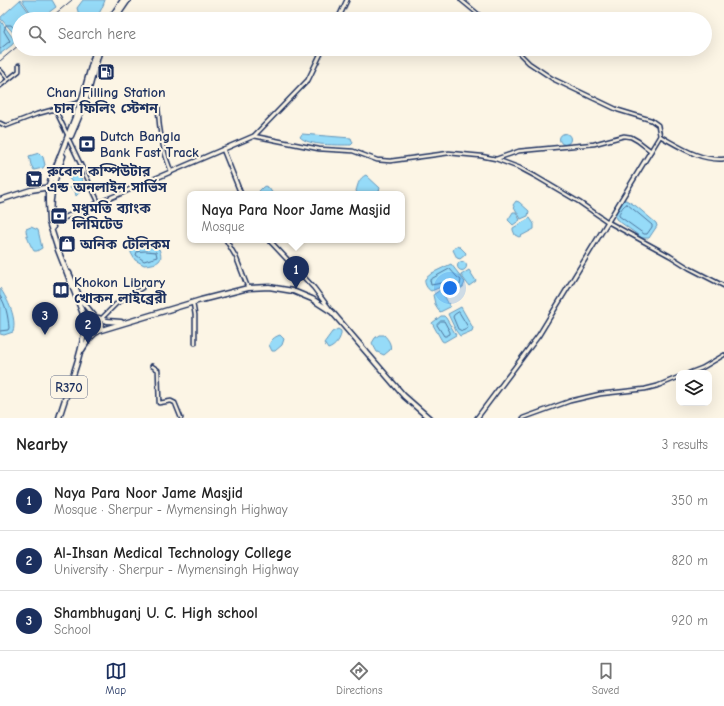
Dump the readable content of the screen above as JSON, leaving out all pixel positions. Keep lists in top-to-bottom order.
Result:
{
  "streets": {
    "main road": ["R370"]
  },
  "places": {
    "fuel station": ["Chan Filling Station চান ফিলিং স্টেশন"],
    "bank": ["Dutch Bangla Bank Fast Track", "মধুমতি ব্যাংক লিমিটেড"],
    "supermarket": ["রুবেল কম্পিউটার এন্ড অনলাইন সার্ভিস"],
    "shop": ["অনিক টেলিকম"],
    "library": ["Khokon Library খোকন লাইব্রেরী"]
  },
  "page": {
    "search": "Search here",
    "popup": ["Naya Para Noor Jame Masjid", "Mosque"],
    "pins": ["1", "3", "2"],
    "heading": ["Nearby", "3 results"],
    "list": [
      {
        "mark": "1",
        "name": "Naya Para Noor Jame Masjid",
        "note": "Mosque · Sherpur - Mymensingh Highway",
        "value": "350 m"
      },
      {
        "mark": "2",
        "name": "Al-Ihsan Medical Technology College",
        "note": "University · Sherpur - Mymensingh Highway",
        "value": "820 m"
      },
      {
        "mark": "3",
        "name": "Shambhuganj U. C. High school",
        "note": "School",
        "value": "920 m"
      }
    ],
    "nav": ["Map", "Directions", "Saved"]
  }
}
